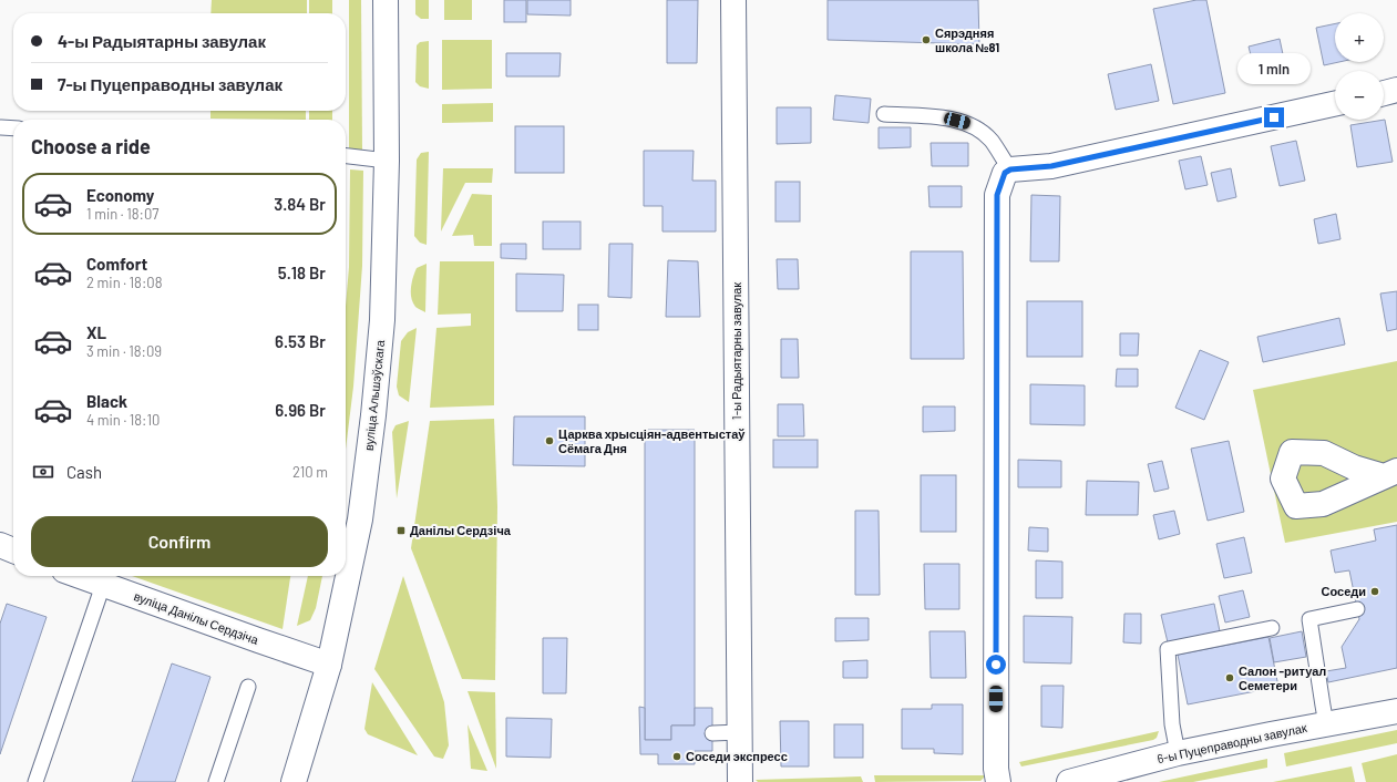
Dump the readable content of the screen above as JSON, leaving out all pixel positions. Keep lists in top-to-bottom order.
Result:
{
  "streets": {
    "street": [
      "1-ы Радыятарны завулак",
      "вуліца Альшэўскага",
      "вуліца Данілы Сердзіча",
      "6-ы Пуцеправодны завулак"
    ]
  },
  "crossings": [
    ["вуліца Альшэўскага", "вуліца Данілы Сердзіча"]
  ],
  "places": {
    "other": [
      "Сярэдняя школа №81",
      "Царква хрысціян-адвентыстаў Сёмага Дня",
      "Соседи",
      "Салон -ритуал Семетери",
      "Соседи экспресс"
    ],
    "transit": ["Данілы Сердзіча"]
  },
  "page": {
    "map_buttons": ["+", "−"],
    "banner": ["4-ы Радыятарны завулак", "7-ы Пуцеправодны завулак"],
    "bubble": "1 min",
    "heading": "Choose a ride",
    "list": [
      {
        "name": "Economy",
        "note": "1 min · 18:07",
        "value": "3.84 Br"
      },
      {
        "name": "Comfort",
        "note": "2 min · 18:08",
        "value": "5.18 Br"
      },
      {
        "name": "XL",
        "note": "3 min · 18:09",
        "value": "6.53 Br"
      },
      {
        "name": "Black",
        "note": "4 min · 18:10",
        "value": "6.96 Br"
      }
    ],
    "pay": ["Cash", "210 m"],
    "buttons": "Confirm"
  }
}
